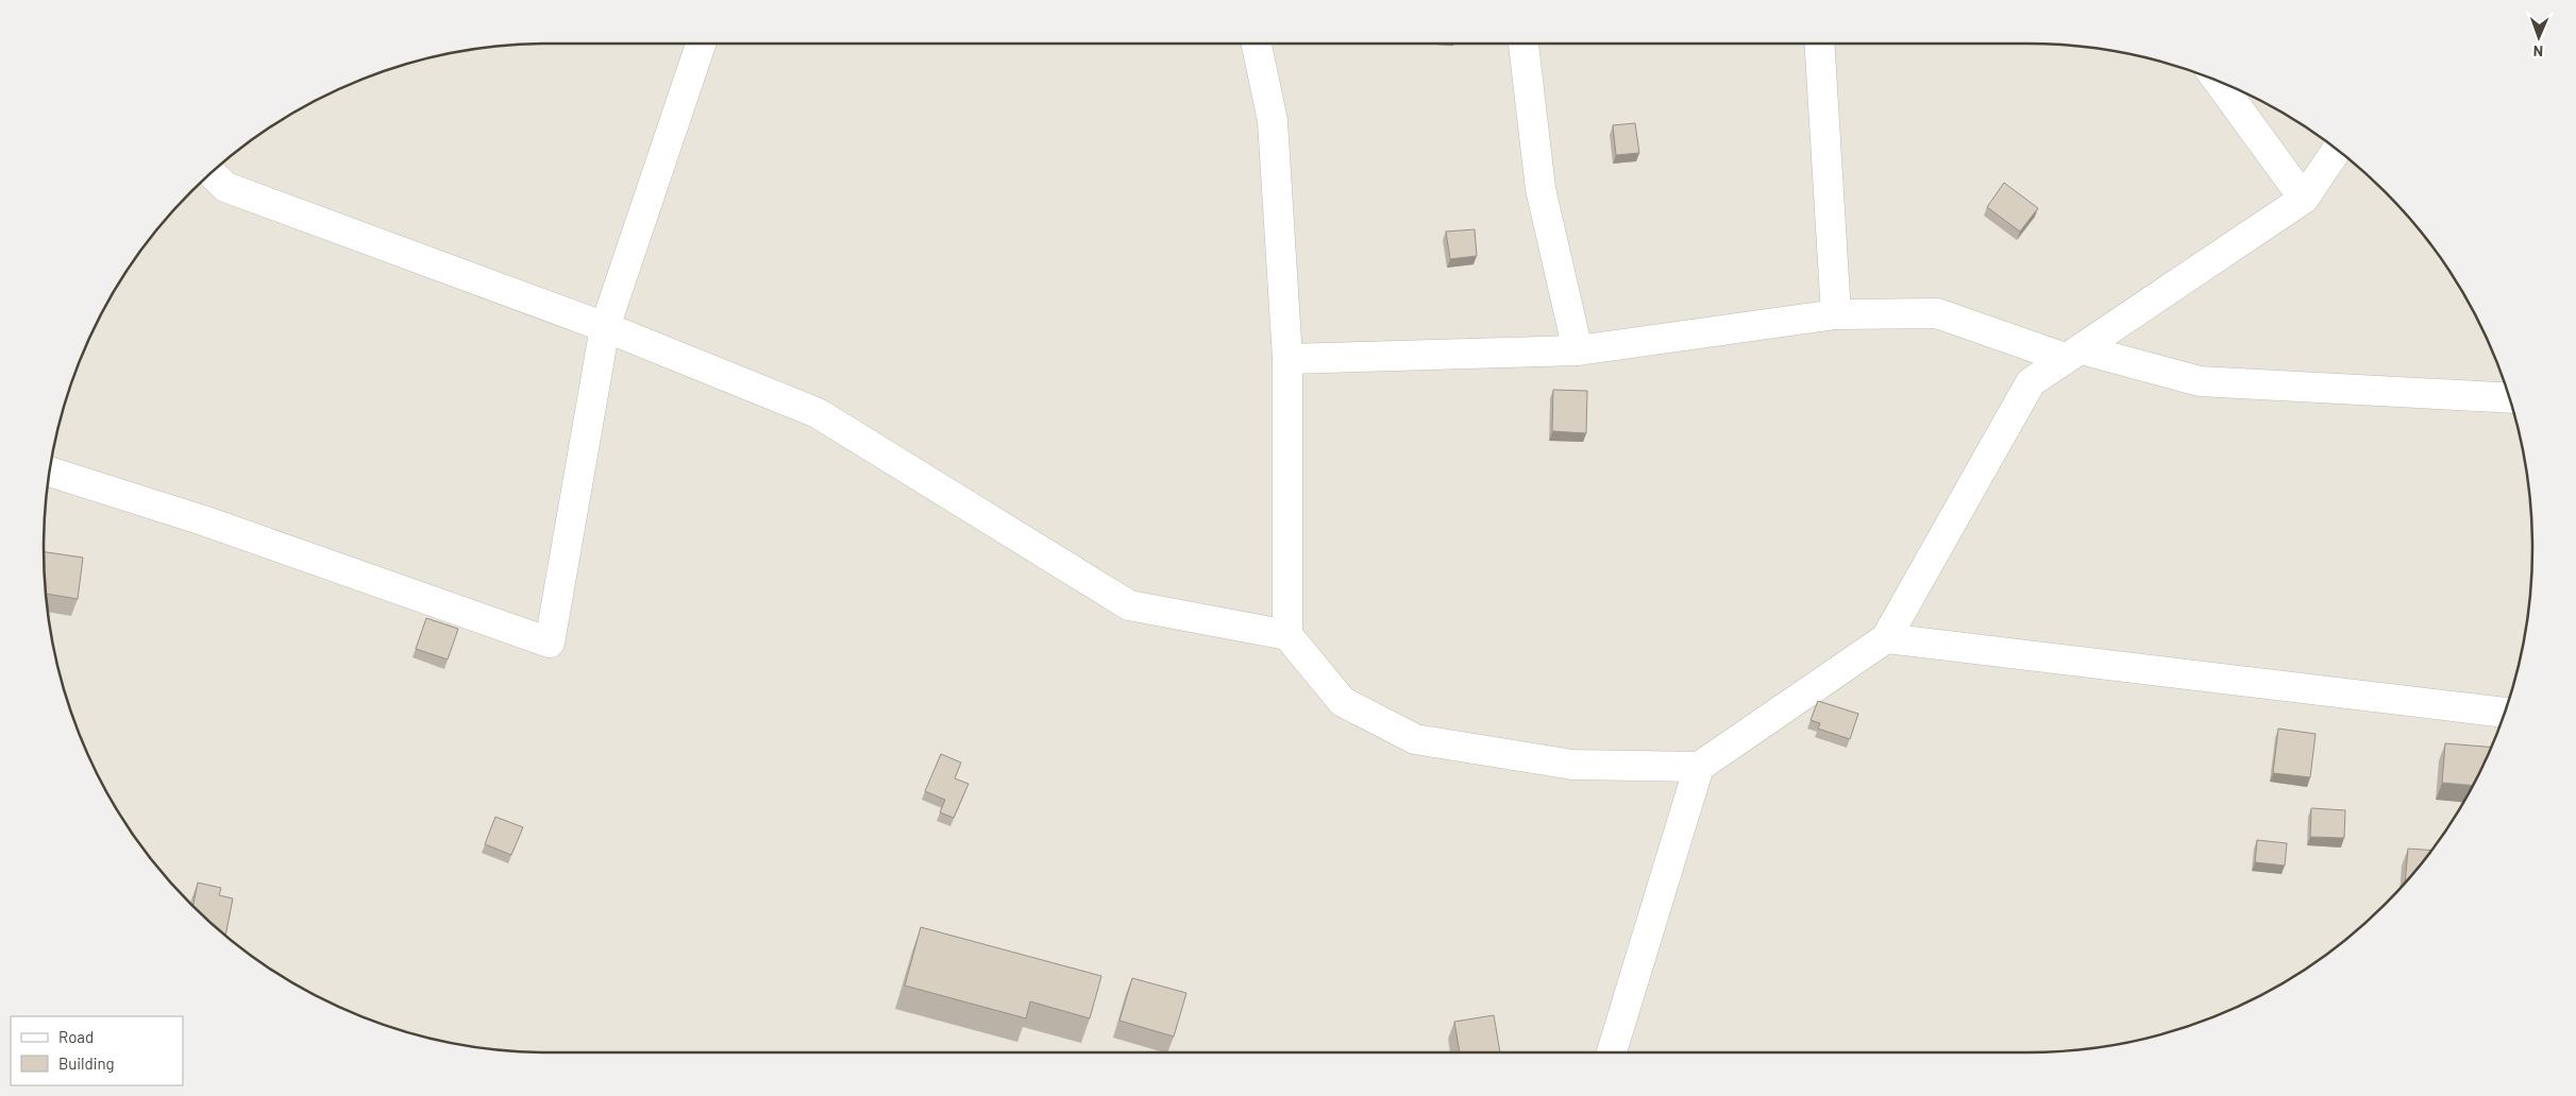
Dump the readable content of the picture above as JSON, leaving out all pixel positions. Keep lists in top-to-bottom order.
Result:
{
  "legend": ["Road", "Building"],
  "north": "bottom"
}
